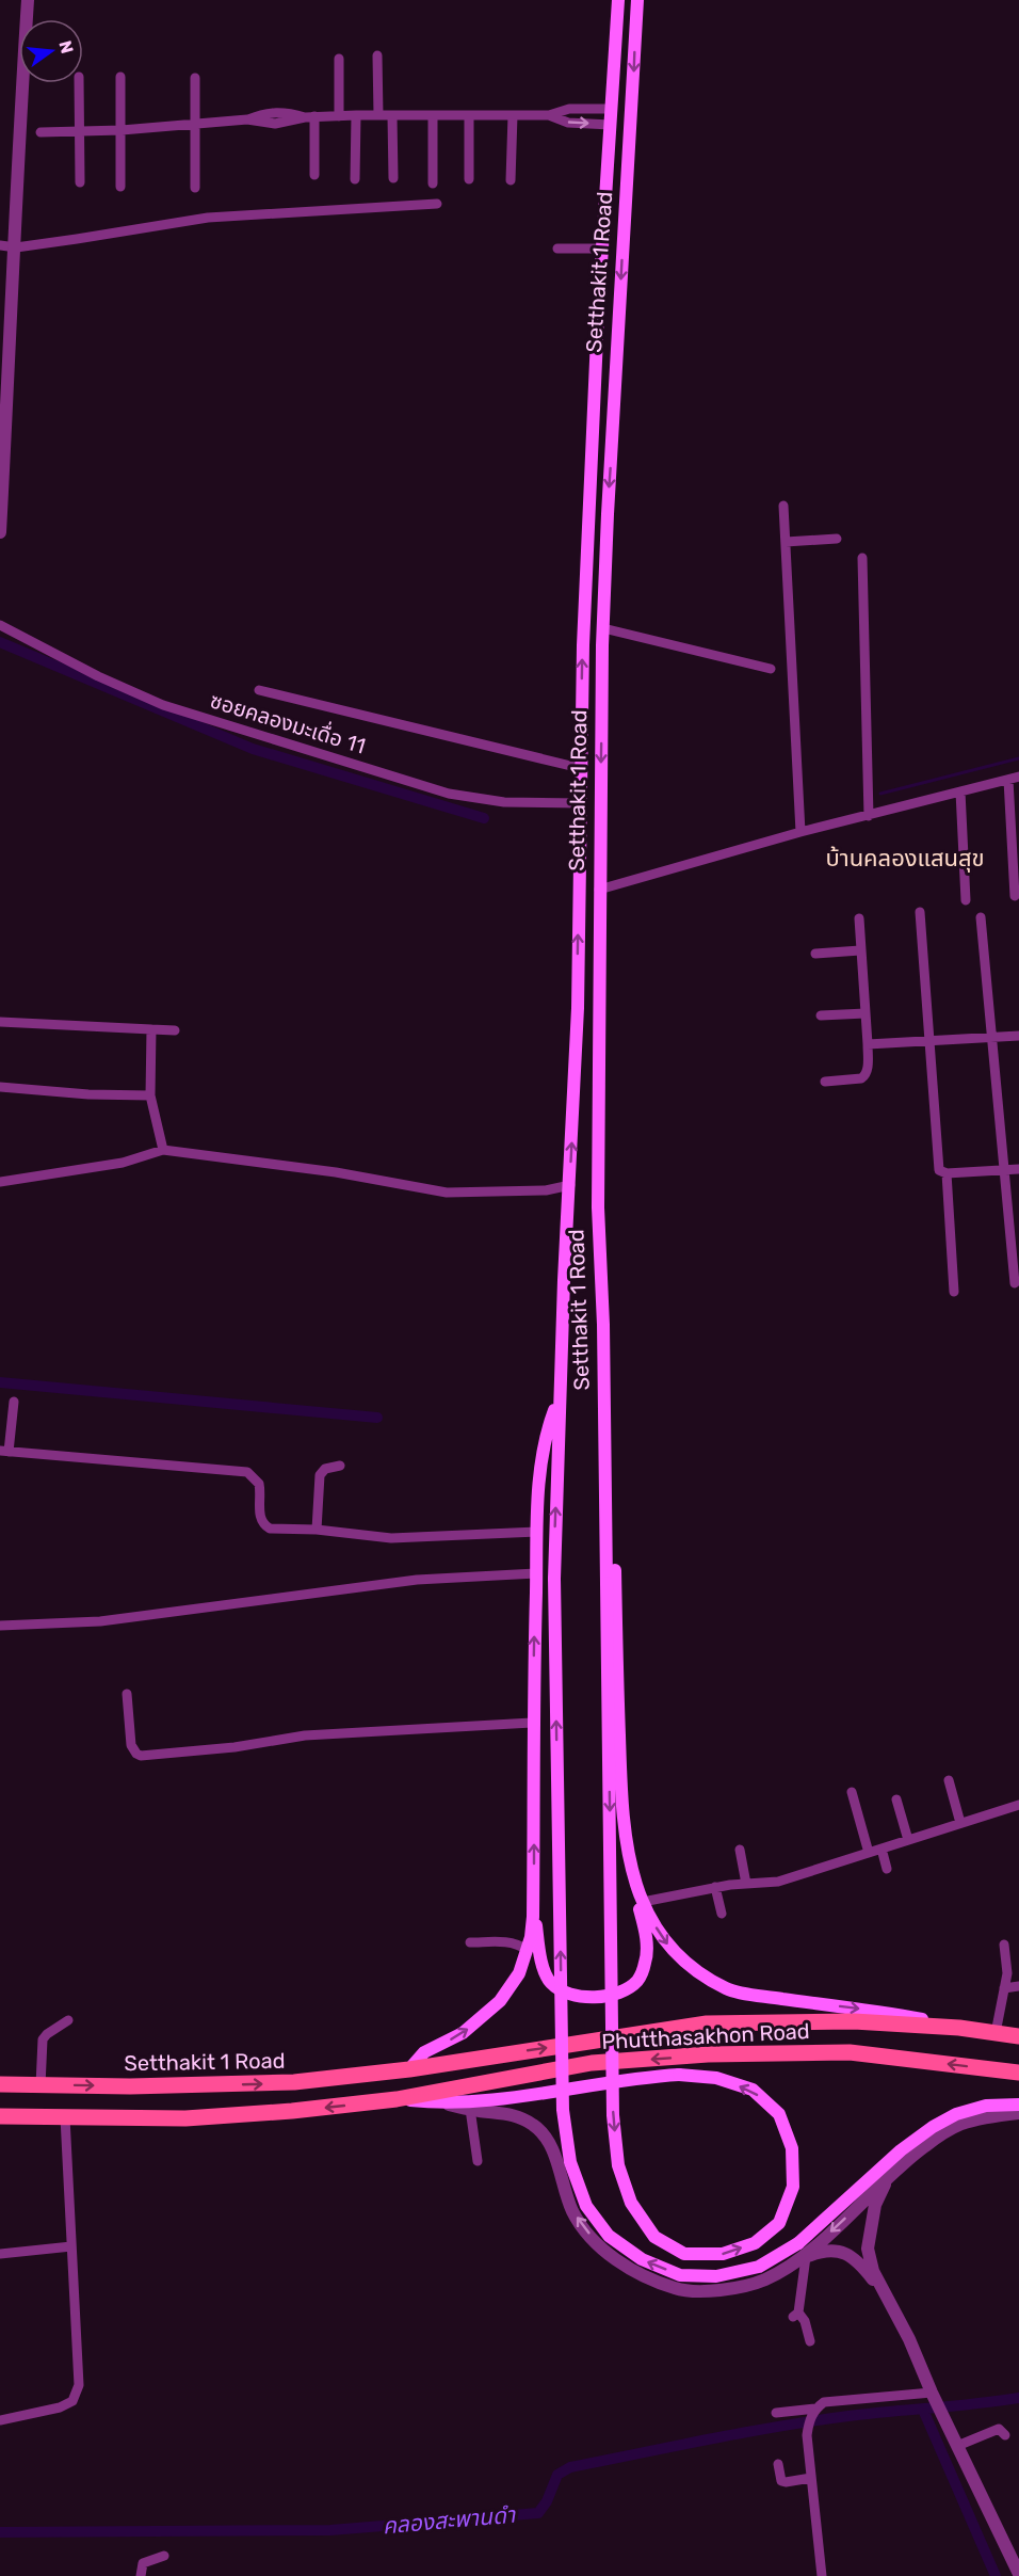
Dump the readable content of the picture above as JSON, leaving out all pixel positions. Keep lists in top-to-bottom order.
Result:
{
  "streets": {
    "main road": ["Setthakit 1 Road", "Phutthasakhon Road"],
    "street": ["ซอยคลองมะเดื่อ 11"]
  },
  "crossings": [
    ["Setthakit 1 Road", "ซอยคลองมะเดื่อ 11"],
    ["Setthakit 1 Road", "Phutthasakhon Road"]
  ],
  "districts": ["บ้านคลองแสนสุข"],
  "water": ["คลองสะพานดำ"],
  "north": "right"
}
